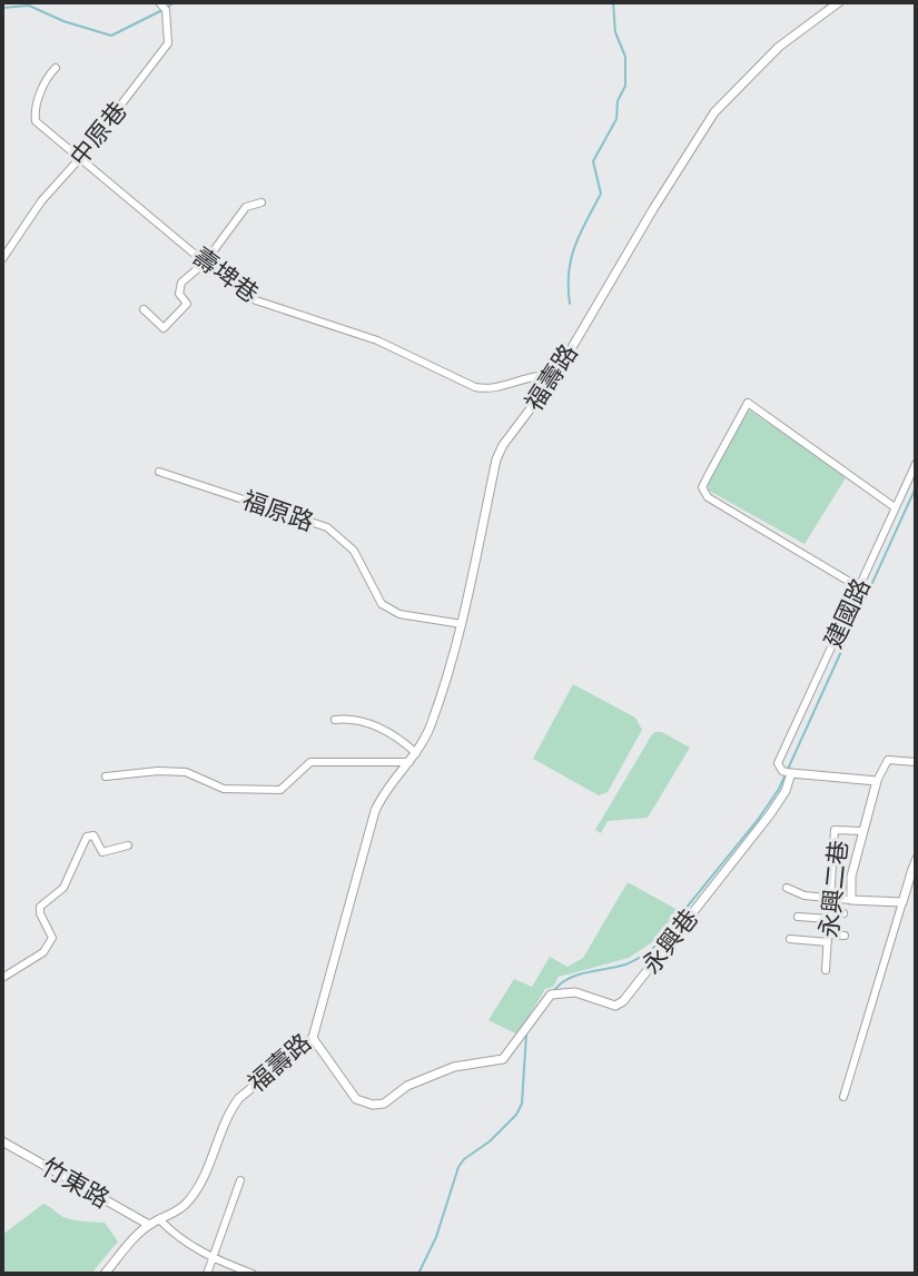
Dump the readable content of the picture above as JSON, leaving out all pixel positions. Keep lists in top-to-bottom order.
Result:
{
  "streets": {
    "street": [
      "中原巷",
      "壽埤巷",
      "福壽路",
      "福原路",
      "建國路",
      "永興二巷",
      "永興巷",
      "竹東路"
    ]
  },
  "crossings": [
    ["中原巷", "壽埤巷"],
    ["壽埤巷", "福壽路"],
    ["福壽路", "福原路"],
    ["福壽路", "永興巷"],
    ["福壽路", "竹東路"],
    ["建國路", "永興巷"]
  ]
}
